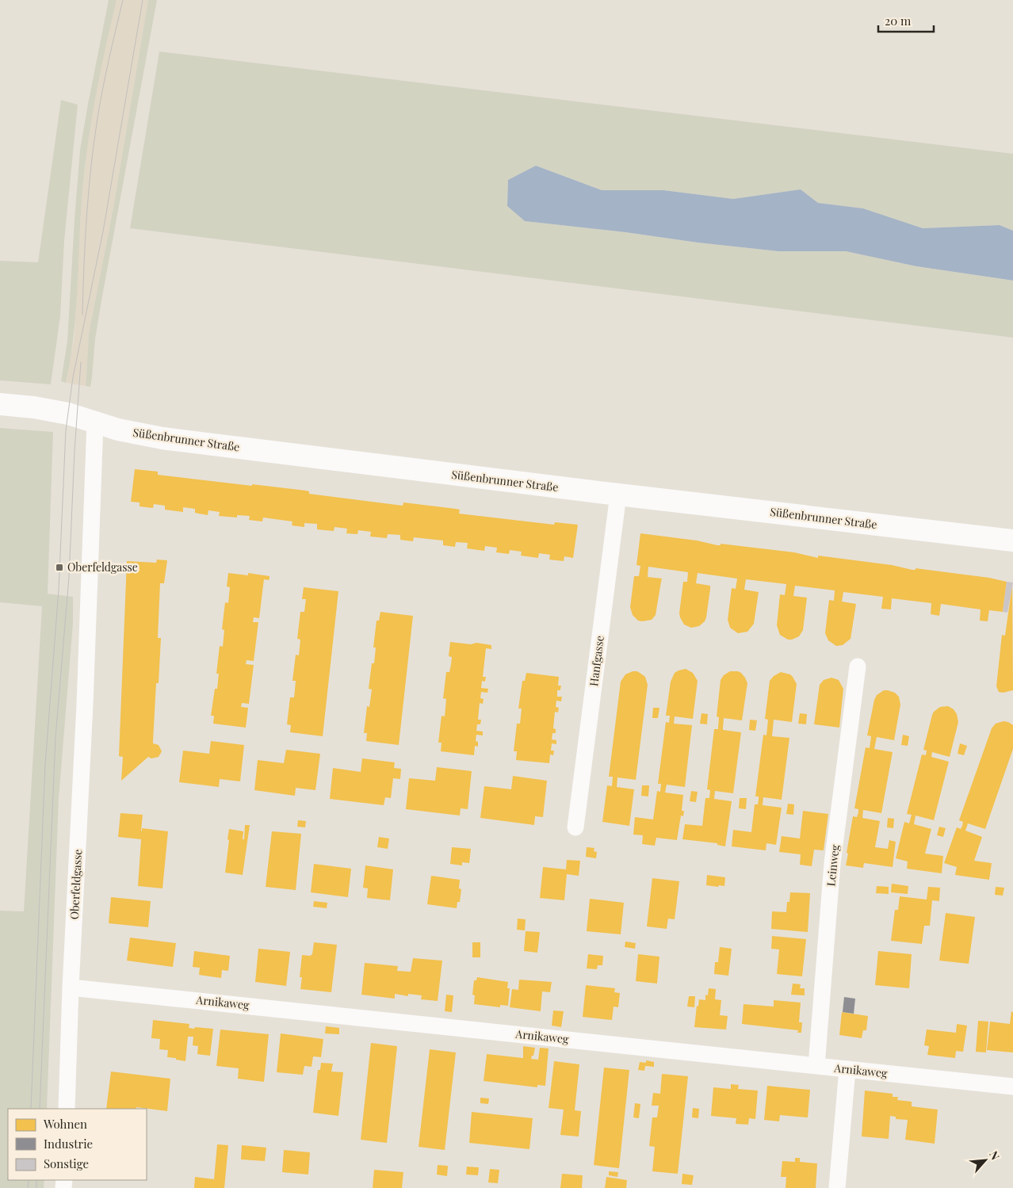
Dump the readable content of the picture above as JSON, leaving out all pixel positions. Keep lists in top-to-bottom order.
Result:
{
  "streets": {
    "street": [
      "Süßenbrunner Straße",
      "Hanfgasse",
      "Leinweg",
      "Oberfeldgasse",
      "Arnikaweg"
    ]
  },
  "crossings": [
    ["Süßenbrunner Straße", "Hanfgasse"],
    ["Süßenbrunner Straße", "Oberfeldgasse"],
    ["Leinweg", "Arnikaweg"],
    ["Oberfeldgasse", "Arnikaweg"]
  ],
  "places": {
    "transit": ["Oberfeldgasse"]
  },
  "legend": ["Wohnen", "Industrie", "Sonstige"],
  "scale_bar": "20 m",
  "north": "top right"
}
